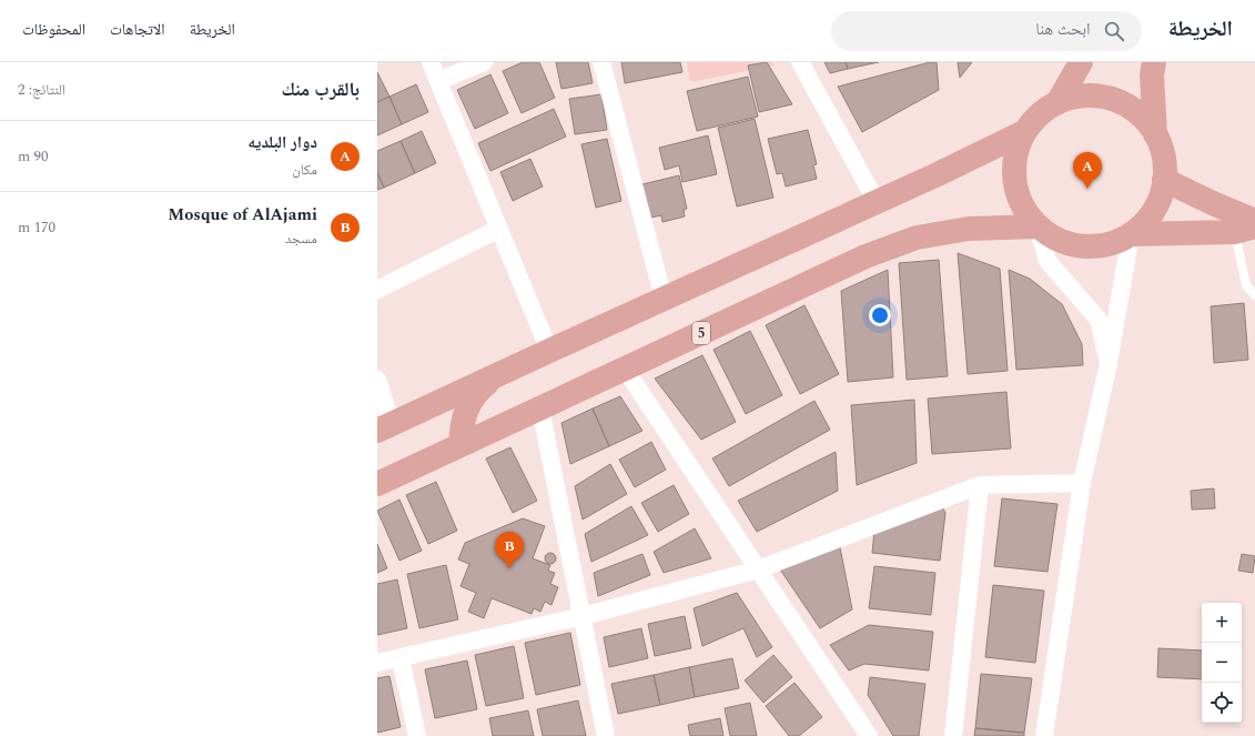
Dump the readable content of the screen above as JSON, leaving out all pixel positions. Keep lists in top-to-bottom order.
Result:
{
  "streets": {
    "main road": ["5"]
  },
  "page": {
    "header": "الخريطة",
    "search": "ابحث هنا",
    "nav": ["الخريطة", "الاتجاهات", "المحفوظات"],
    "heading": ["بالقرب منك", "النتائج: 2"],
    "list": [
      {
        "mark": "A",
        "name": "دوار البلديه",
        "note": "مكان",
        "value": "90 m"
      },
      {
        "mark": "B",
        "name": "Mosque of AlAjami",
        "note": "مسجد",
        "value": "170 m"
      }
    ],
    "pins": ["A", "B"],
    "map_buttons": ["+", "−"]
  }
}
